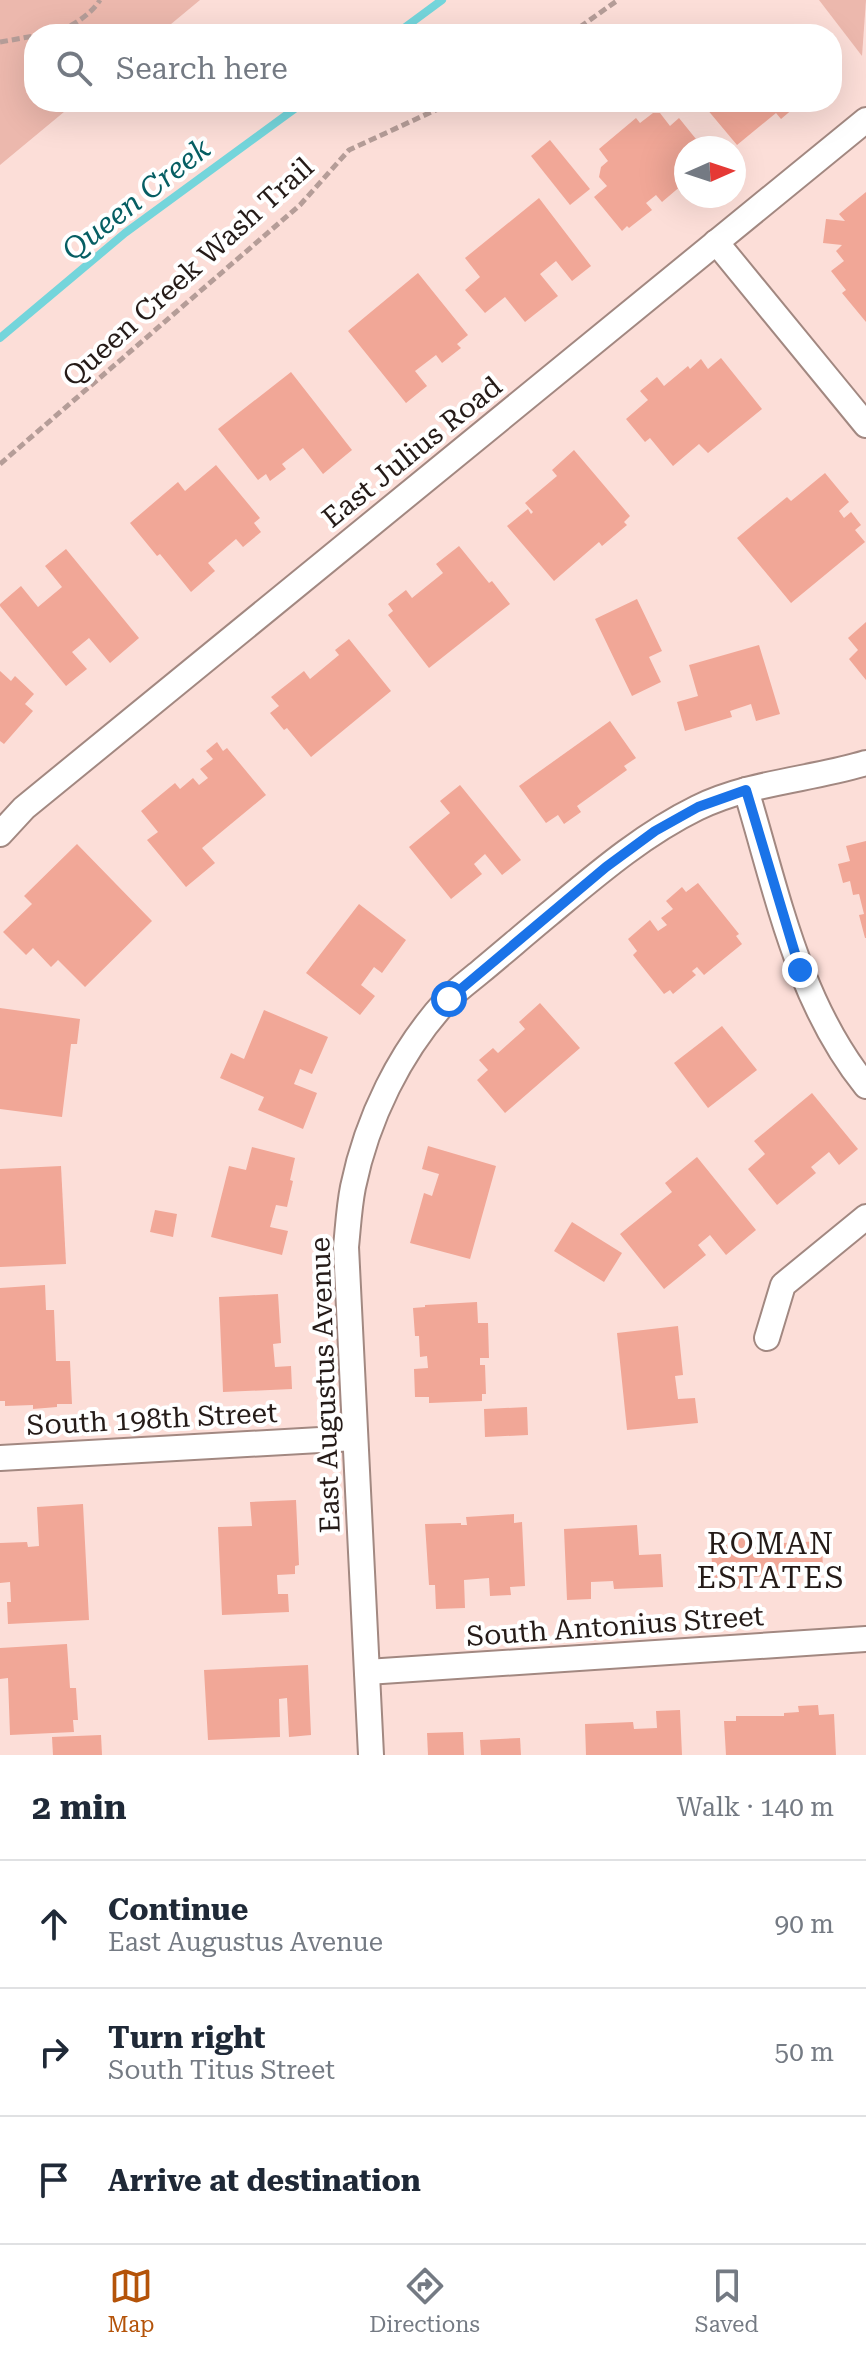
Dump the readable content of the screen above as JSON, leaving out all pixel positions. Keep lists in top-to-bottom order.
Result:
{
  "streets": {
    "street": [
      "East Julius Road",
      "East Augustus Avenue",
      "South 198th Street",
      "South Antonius Street"
    ],
    "path": ["Queen Creek Wash Trail"]
  },
  "crossings": [
    ["East Augustus Avenue", "South 198th Street"],
    ["East Augustus Avenue", "South Antonius Street"]
  ],
  "districts": ["ROMAN ESTATES"],
  "water": ["Queen Creek"],
  "north": "right",
  "page": {
    "search": "Search here",
    "heading": ["2 min", "Walk · 140 m"],
    "list": [
      ["Continue", "East Augustus Avenue", "90 m"],
      ["Turn right", "South Titus Street", "50 m"],
      "Arrive at destination"
    ],
    "nav": ["Map", "Directions", "Saved"]
  }
}
